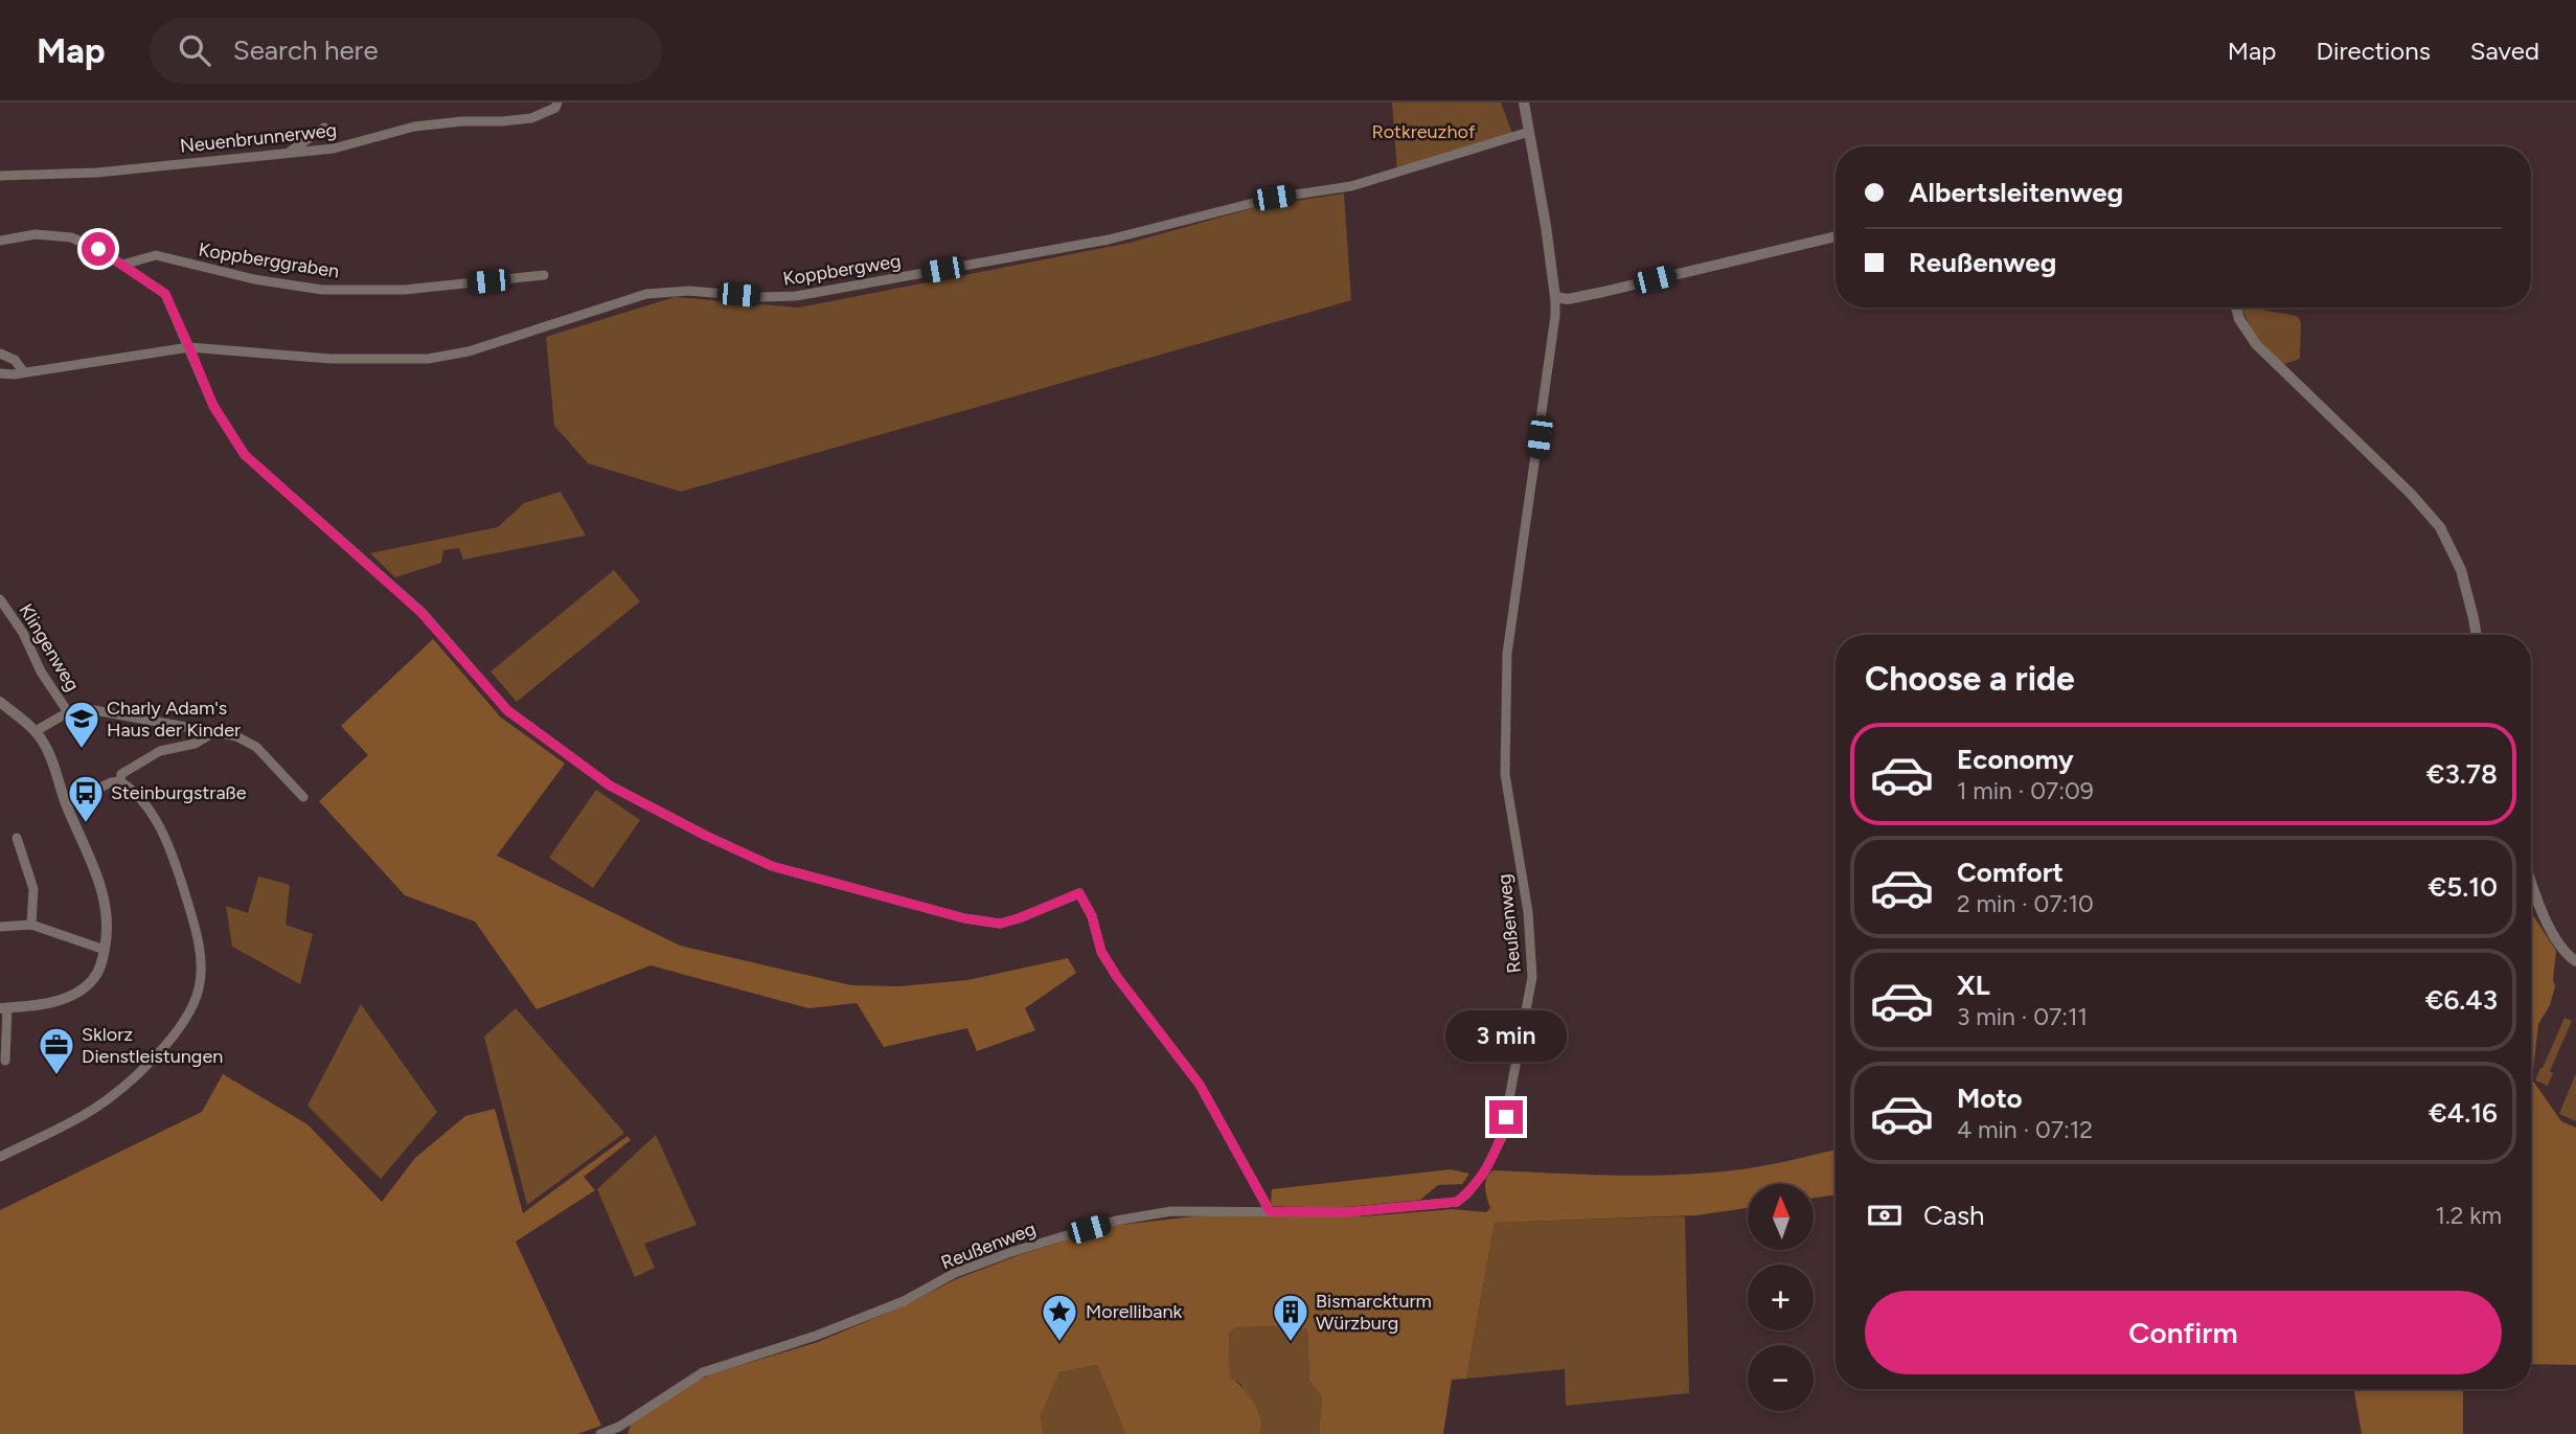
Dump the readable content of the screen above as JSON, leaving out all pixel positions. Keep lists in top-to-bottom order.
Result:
{
  "streets": {
    "street": [
      "Neuenbrunnerweg",
      "Koppberggraben",
      "Koppbergweg",
      "Klingenweg",
      "Reußenweg"
    ]
  },
  "parks": ["Rotkreuzhof"],
  "places": {
    "school or university": ["Charly Adam's Haus der Kinder"],
    "bus stop": ["Steinburgstraße"],
    "office": ["Sklorz Dienstleistungen"],
    "place": ["Morellibank"],
    "building": ["Bismarckturm Würzburg"]
  },
  "north": "top",
  "page": {
    "header": "Map",
    "search": "Search here",
    "nav": ["Map", "Directions", "Saved"],
    "banner": ["Albertsleitenweg", "Reußenweg"],
    "heading": "Choose a ride",
    "list": [
      {
        "name": "Economy",
        "note": "1 min · 07:09",
        "value": "€3.78"
      },
      {
        "name": "Comfort",
        "note": "2 min · 07:10",
        "value": "€5.10"
      },
      {
        "name": "XL",
        "note": "3 min · 07:11",
        "value": "€6.43"
      },
      {
        "name": "Moto",
        "note": "4 min · 07:12",
        "value": "€4.16"
      }
    ],
    "bubble": "3 min",
    "pay": ["Cash", "1.2 km"],
    "map_buttons": ["+", "−"],
    "buttons": "Confirm"
  }
}
